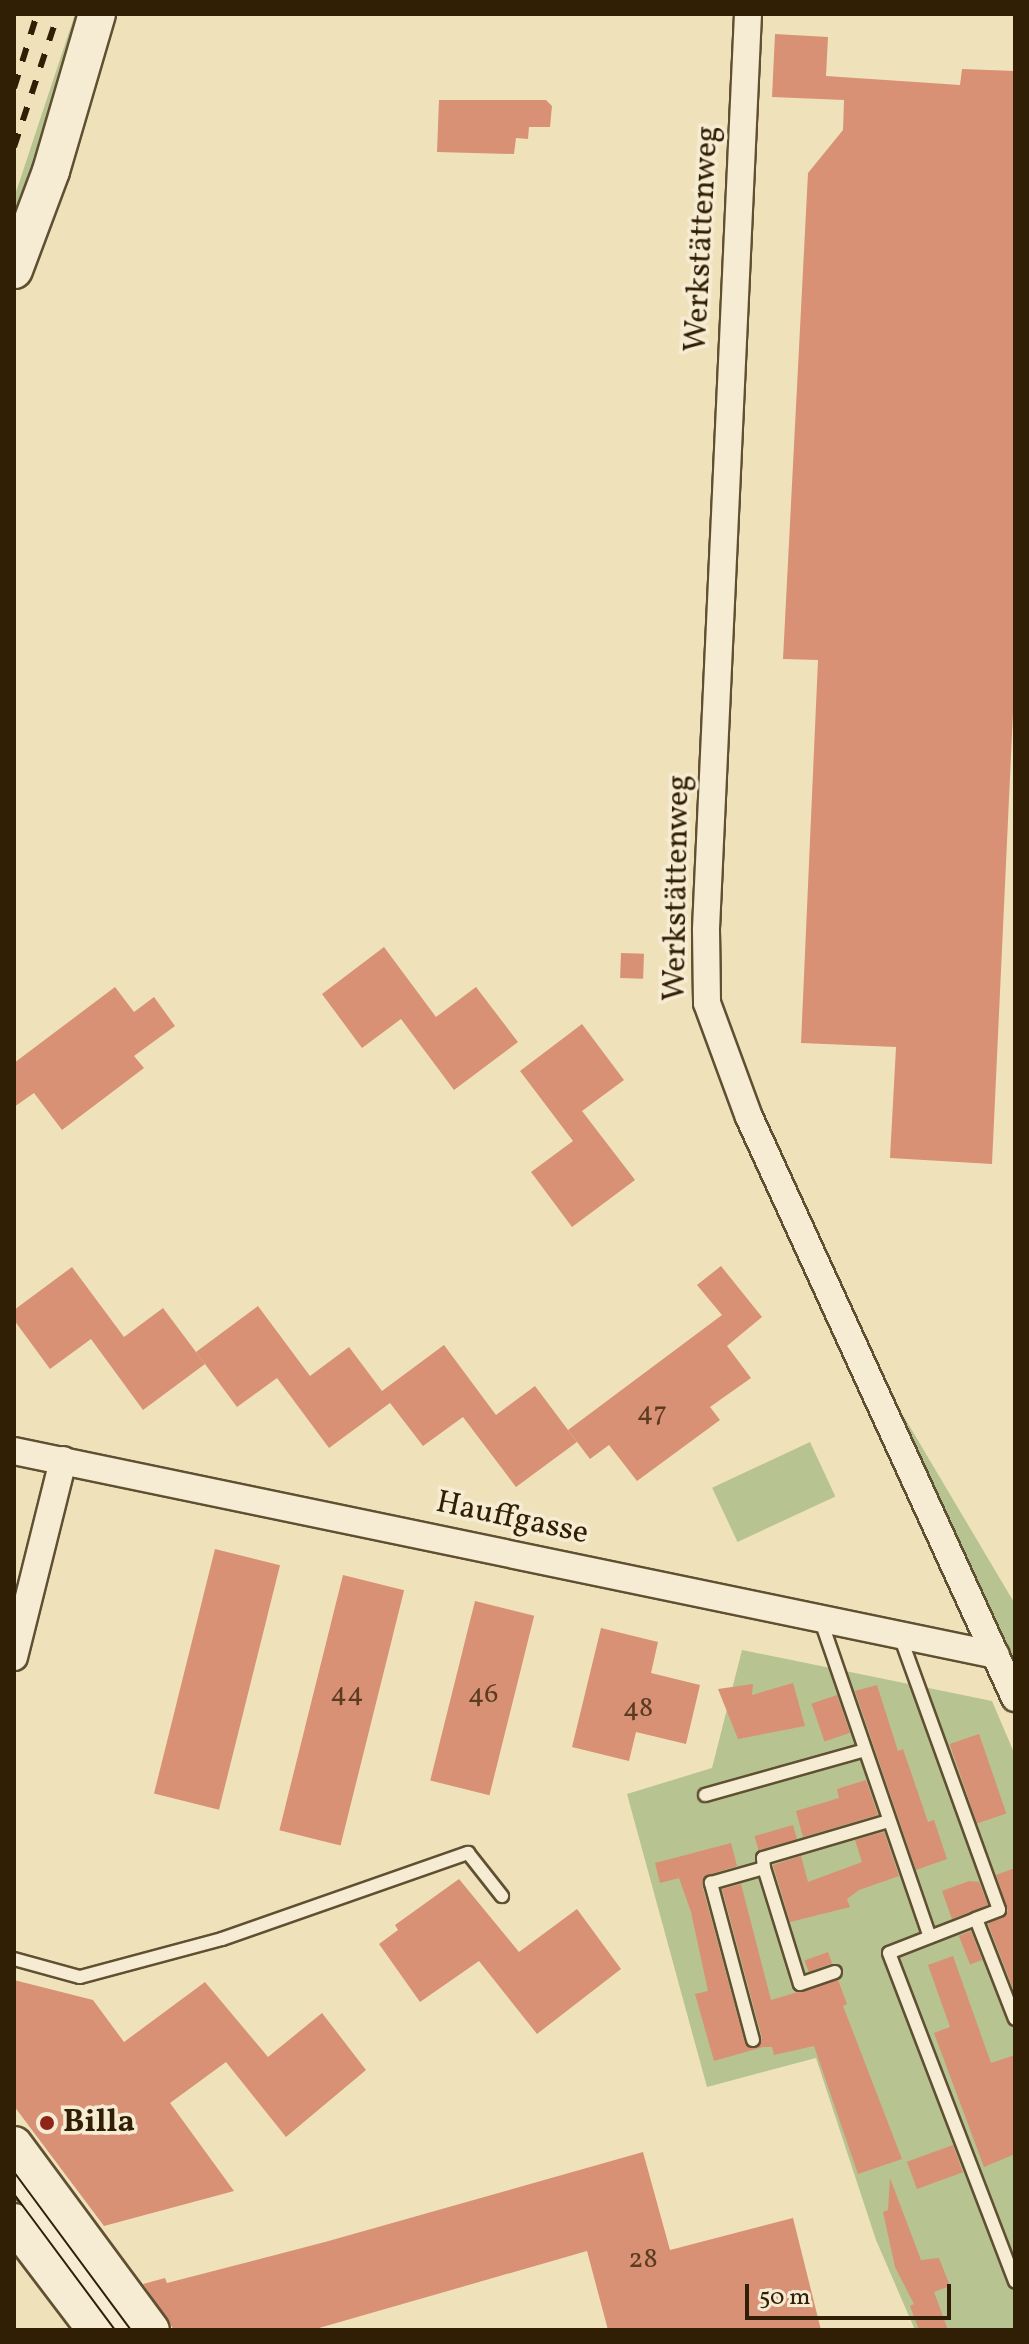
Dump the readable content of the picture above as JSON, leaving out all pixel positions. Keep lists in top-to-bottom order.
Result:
{
  "streets": {
    "street": ["Werkstättenweg", "Hauffgasse"]
  },
  "crossings": [
    ["Werkstättenweg", "Hauffgasse"]
  ],
  "places": ["Billa"],
  "house_numbers": [
    "47",
    "44",
    "46",
    "48",
    "28"
  ],
  "scale_bar": "50 m"
}
